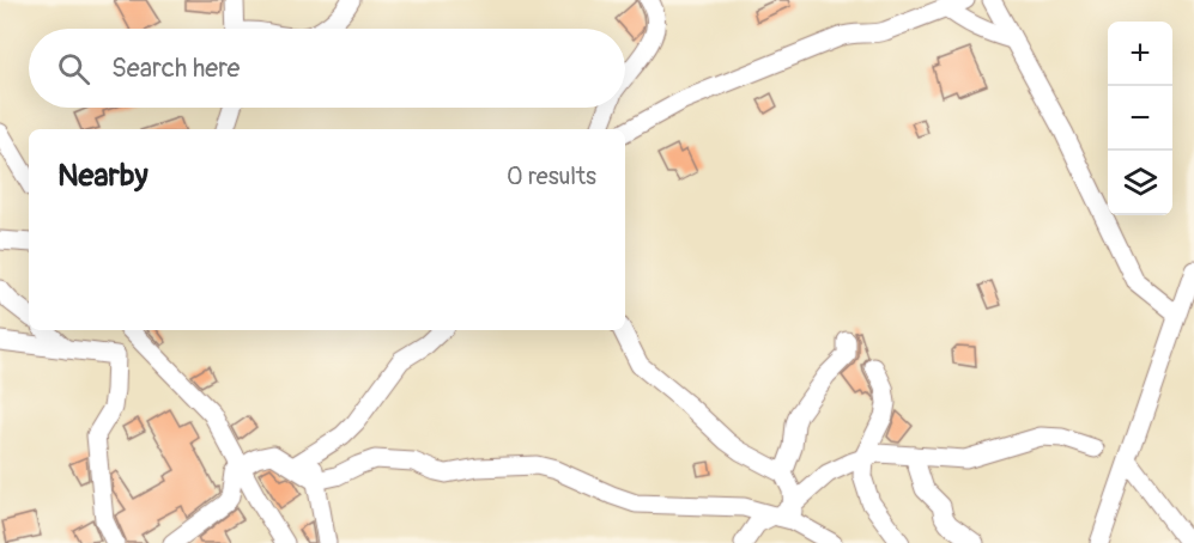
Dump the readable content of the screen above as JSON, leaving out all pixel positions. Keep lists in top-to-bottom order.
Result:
{
  "page": {
    "map_buttons": ["+", "−"],
    "search": "Search here",
    "heading": ["Nearby", "0 results"]
  }
}
